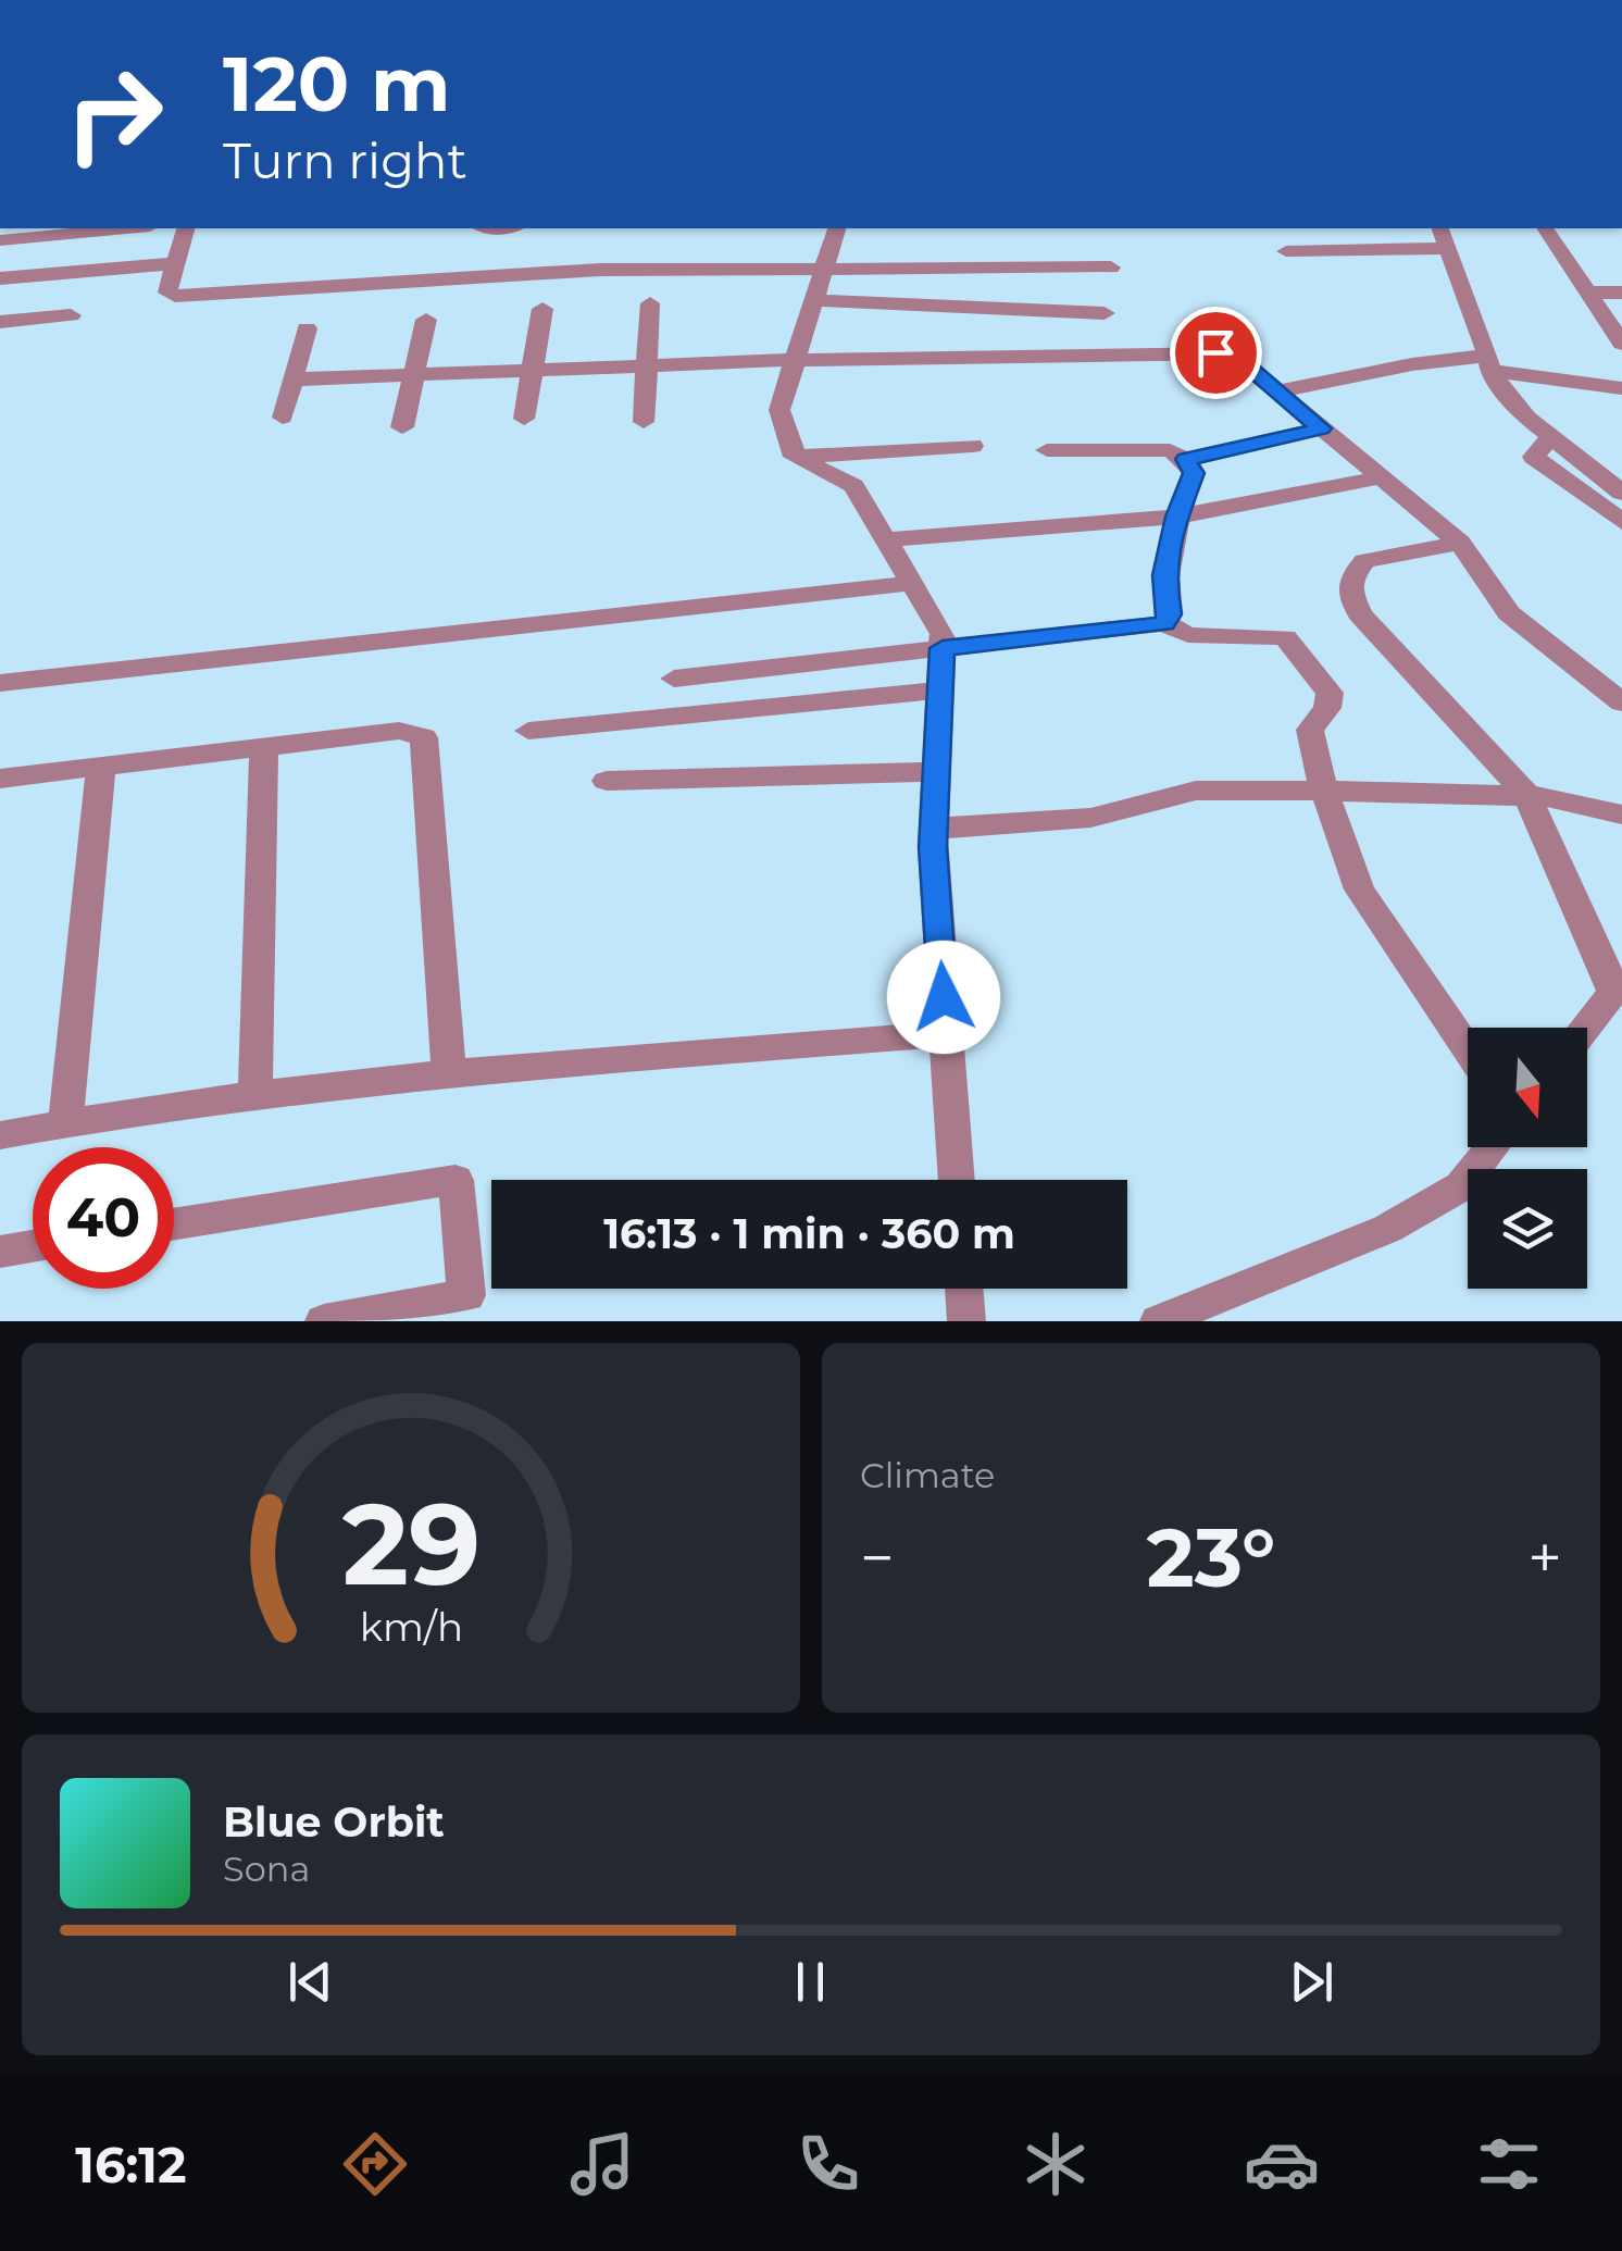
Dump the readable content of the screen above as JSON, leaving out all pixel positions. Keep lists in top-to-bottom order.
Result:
{
  "north": "bottom",
  "page": {
    "turn": ["120 m", "Turn right"],
    "limit": "40",
    "trip": "16:13 · 1 min · 360 m",
    "tile": "Climate",
    "heat": ["−", "23°", "+"],
    "song": ["Blue Orbit", "Sona"],
    "tabs": "16:12",
    "gauge": ["29", "km/h"]
  }
}
